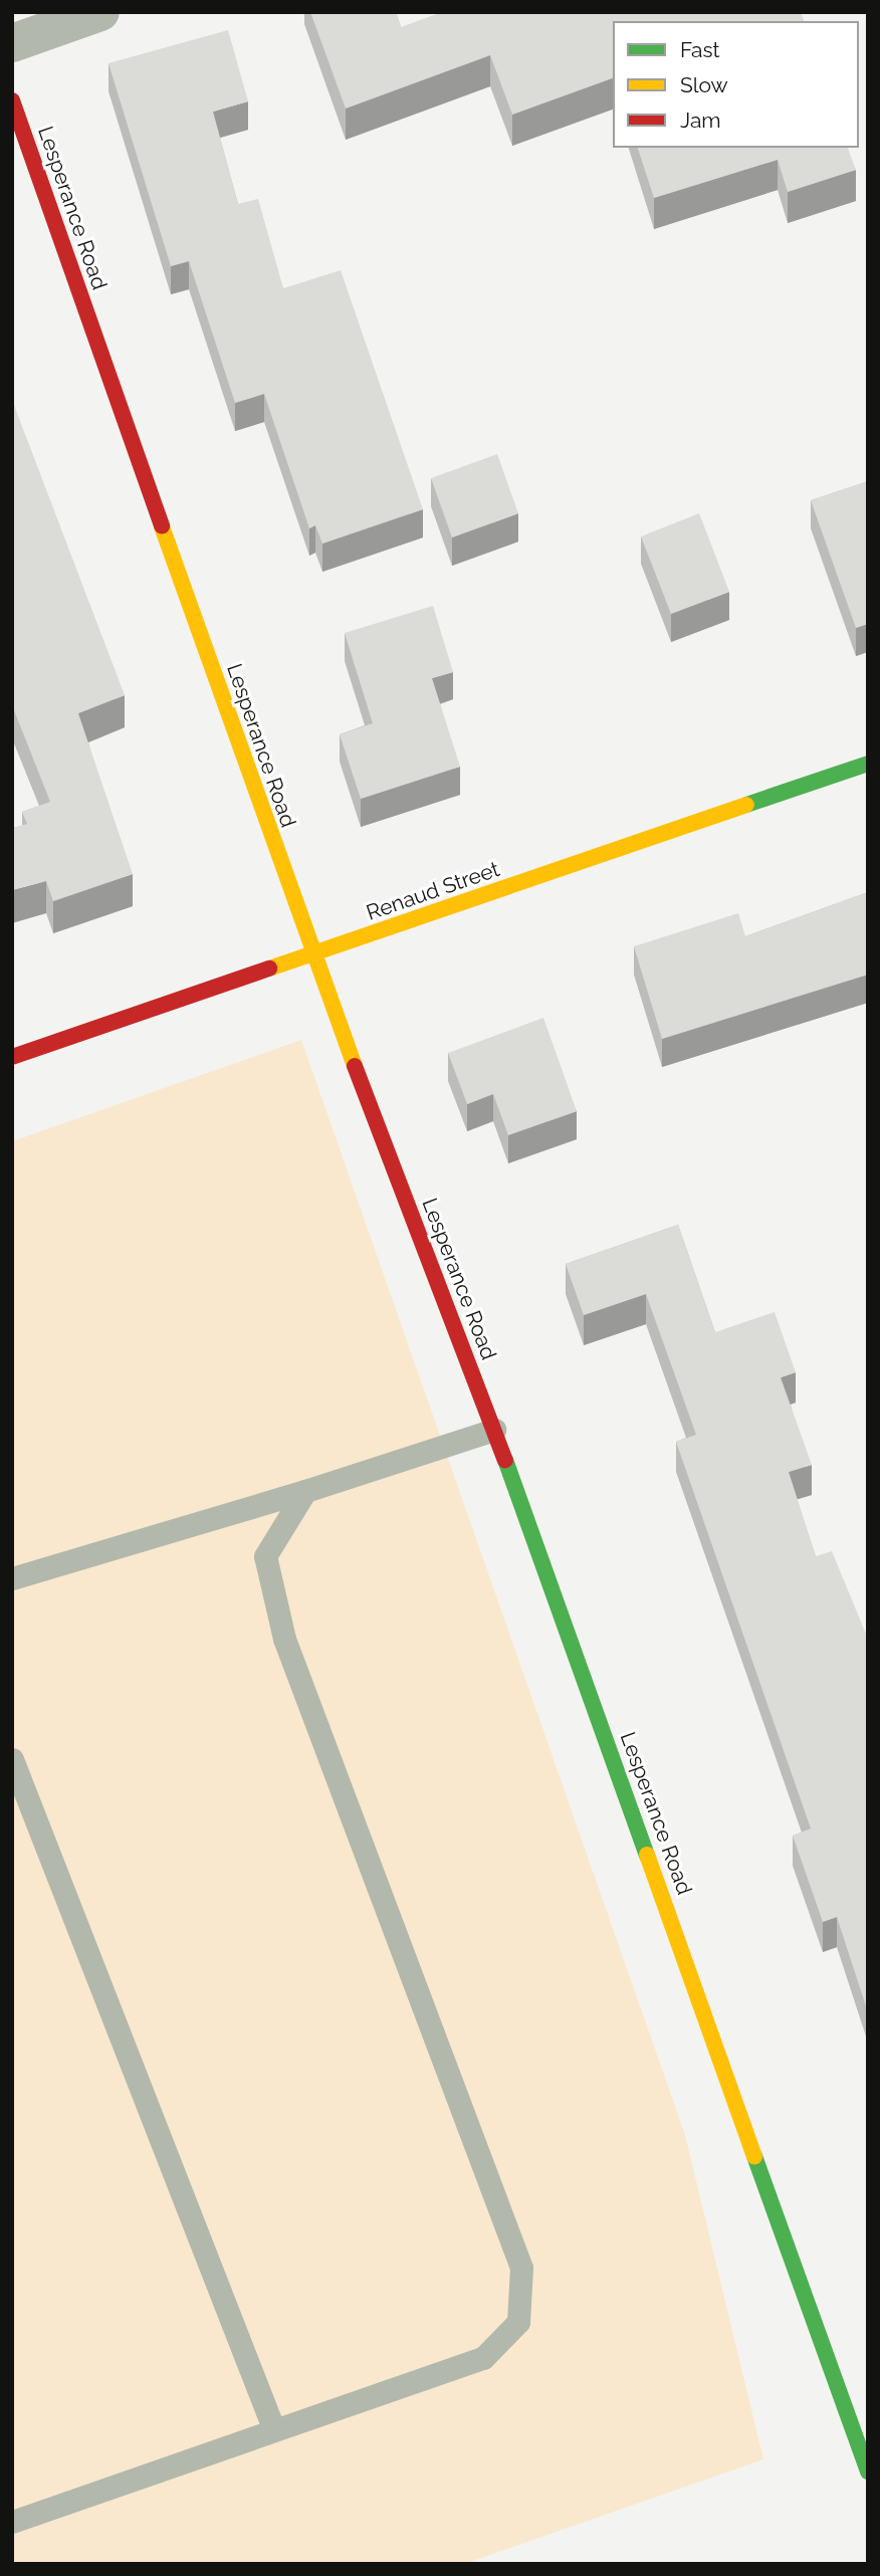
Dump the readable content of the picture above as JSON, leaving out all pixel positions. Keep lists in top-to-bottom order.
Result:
{
  "streets": {
    "main road": ["Lesperance Road", "Renaud Street"]
  },
  "crossings": [
    ["Lesperance Road", "Renaud Street"]
  ],
  "legend": ["Fast", "Slow", "Jam"]
}
